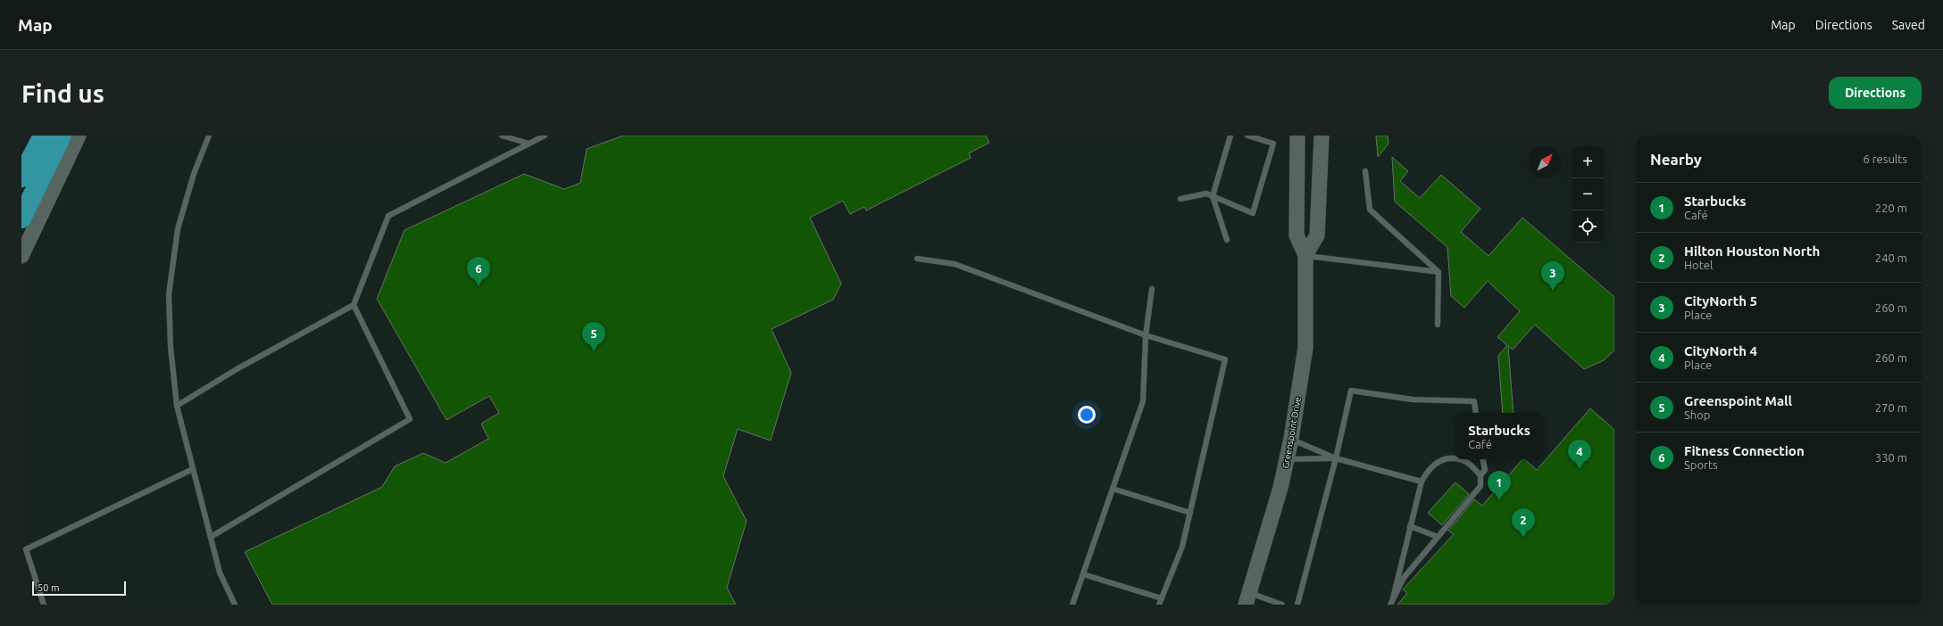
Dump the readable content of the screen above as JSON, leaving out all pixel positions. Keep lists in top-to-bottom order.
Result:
{
  "streets": {
    "street": ["Greenspoint Drive"]
  },
  "scale_bar": "50 m",
  "north": "top right",
  "page": {
    "header": "Map",
    "nav": ["Map", "Directions", "Saved"],
    "buttons": "Directions",
    "title": "Find us",
    "heading": ["Nearby", "6 results"],
    "map_buttons": ["+", "−"],
    "list": [
      {
        "mark": "1",
        "name": "Starbucks",
        "note": "Café",
        "value": "220 m"
      },
      {
        "mark": "2",
        "name": "Hilton Houston North",
        "note": "Hotel",
        "value": "240 m"
      },
      {
        "mark": "3",
        "name": "CityNorth 5",
        "note": "Place",
        "value": "260 m"
      },
      {
        "mark": "4",
        "name": "CityNorth 4",
        "note": "Place",
        "value": "260 m"
      },
      {
        "mark": "5",
        "name": "Greenspoint Mall",
        "note": "Shop",
        "value": "270 m"
      },
      {
        "mark": "6",
        "name": "Fitness Connection",
        "note": "Sports",
        "value": "330 m"
      }
    ],
    "pins": [
      "6",
      "3",
      "5",
      "4",
      "1",
      "2"
    ],
    "popup": ["Starbucks", "Café"],
    "scale": "50 m"
  }
}
